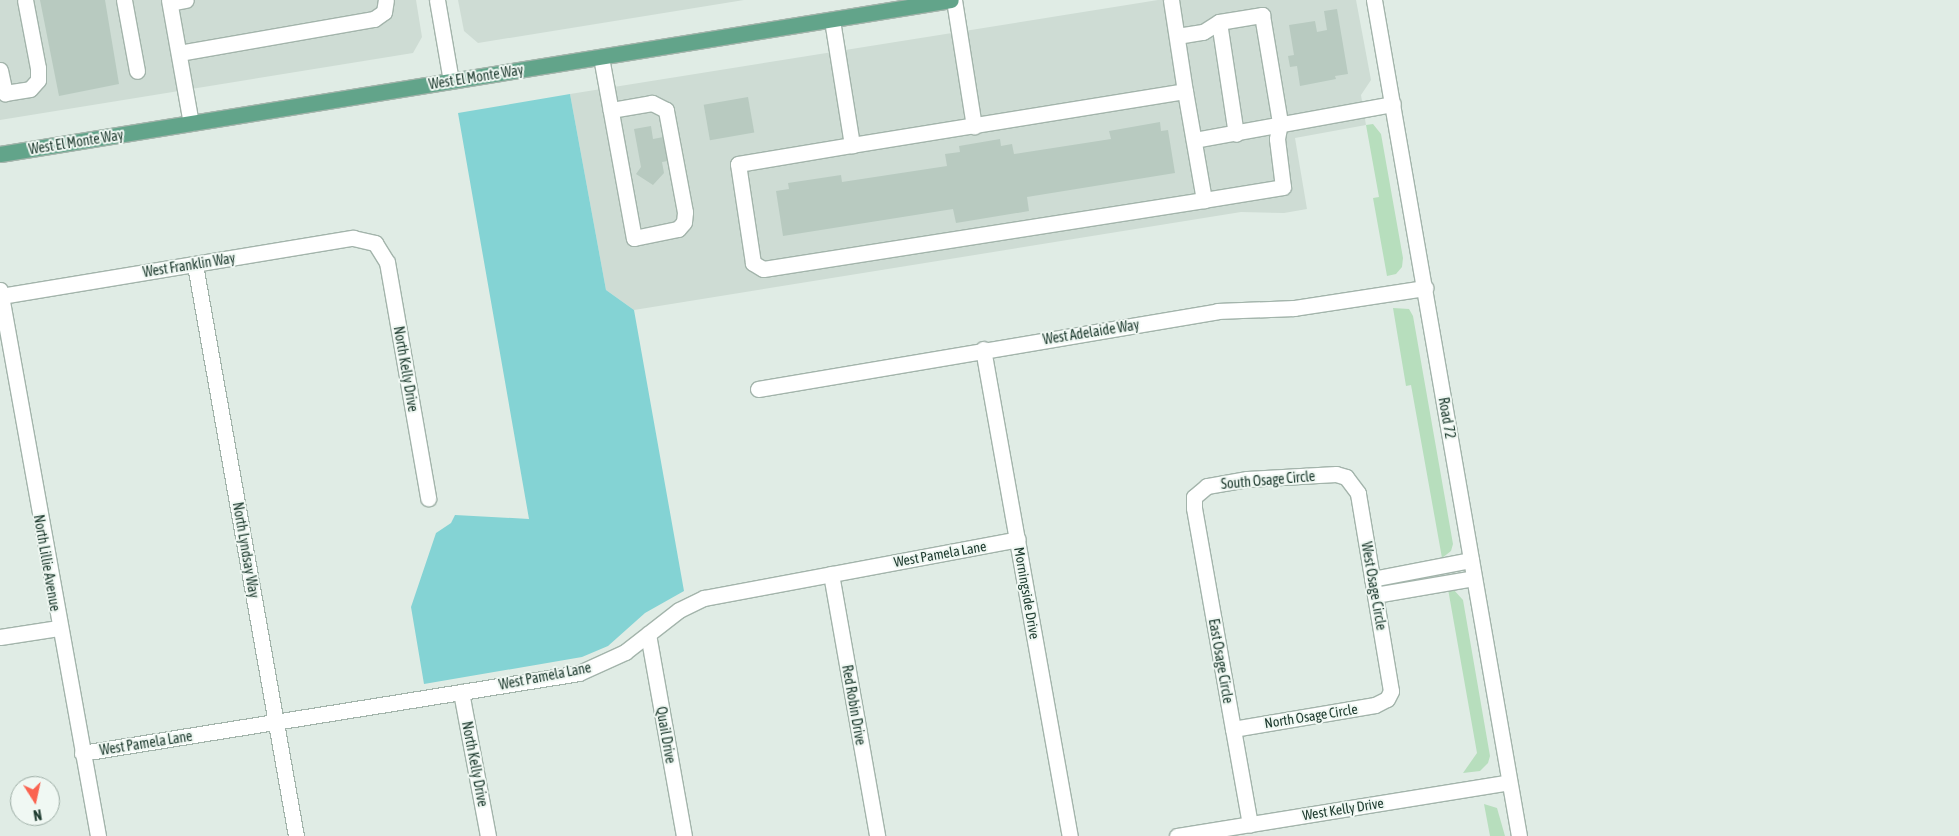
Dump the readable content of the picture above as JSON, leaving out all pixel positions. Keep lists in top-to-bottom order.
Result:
{
  "streets": {
    "main road": ["West El Monte Way"],
    "street": [
      "West Franklin Way",
      "West Adelaide Way",
      "North Kelly Drive",
      "Road 72",
      "South Osage Circle",
      "North Lyndsay Way",
      "West Pamela Lane",
      "North Lillie Avenue",
      "West Osage Circle",
      "Morningside Drive",
      "East Osage Circle",
      "Red Robin Drive",
      "North Osage Circle",
      "Quail Drive",
      "West Kelly Drive"
    ]
  },
  "crossings": [
    ["West Franklin Way", "North Kelly Drive"],
    ["West Franklin Way", "North Lyndsay Way"],
    ["West Franklin Way", "North Lillie Avenue"],
    ["West Adelaide Way", "Road 72"],
    ["West Adelaide Way", "Morningside Drive"],
    ["North Kelly Drive", "West Pamela Lane"],
    ["Road 72", "West Kelly Drive"],
    ["South Osage Circle", "West Osage Circle"],
    ["South Osage Circle", "East Osage Circle"],
    ["North Lyndsay Way", "West Pamela Lane"],
    ["West Pamela Lane", "North Lillie Avenue"],
    ["West Pamela Lane", "Morningside Drive"],
    ["West Pamela Lane", "Red Robin Drive"],
    ["West Pamela Lane", "Quail Drive"],
    ["West Osage Circle", "North Osage Circle"],
    ["East Osage Circle", "North Osage Circle"],
    ["East Osage Circle", "West Kelly Drive"]
  ],
  "north": "bottom"
}
